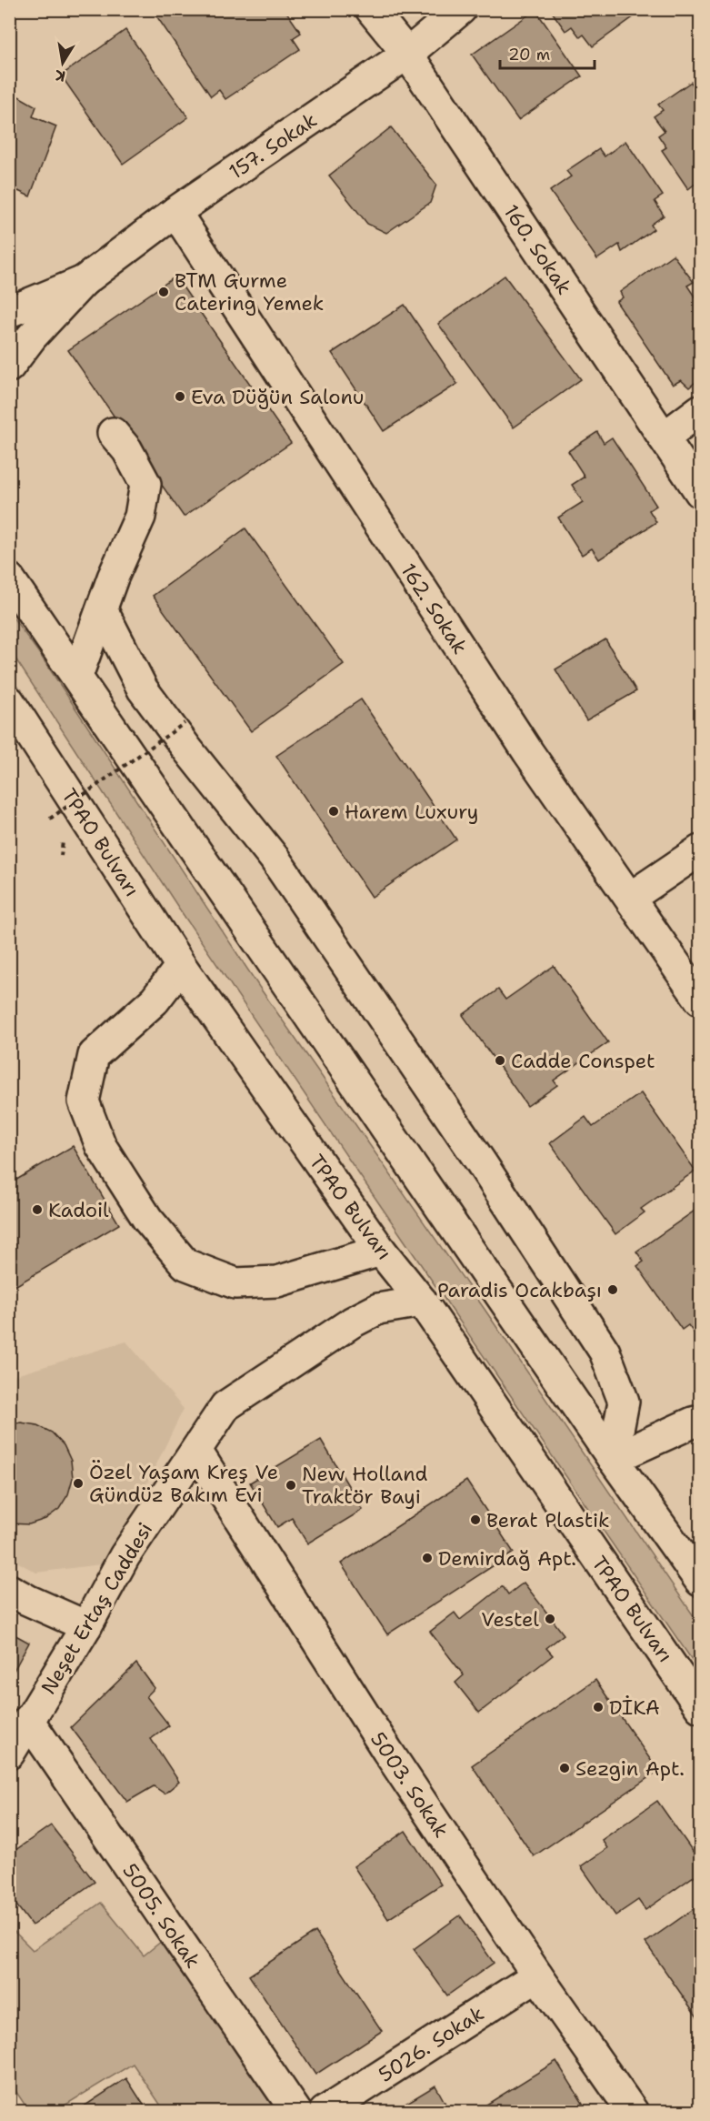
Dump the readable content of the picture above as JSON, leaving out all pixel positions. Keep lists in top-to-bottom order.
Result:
{
  "streets": {
    "main road": [
      "157. Sokak",
      "160. Sokak",
      "162. Sokak",
      "TPAO Bulvarı",
      "Neşet Ertaş Caddesi",
      "5003. Sokak",
      "5005. Sokak",
      "5026. Sokak"
    ]
  },
  "crossings": [
    ["157. Sokak", "160. Sokak"],
    ["157. Sokak", "162. Sokak"],
    ["TPAO Bulvarı", "Neşet Ertaş Caddesi"],
    ["Neşet Ertaş Caddesi", "5003. Sokak"],
    ["Neşet Ertaş Caddesi", "5005. Sokak"],
    ["5003. Sokak", "5026. Sokak"]
  ],
  "places": [
    "BTM Gurme Catering Yemek",
    "Eva Düğün Salonu",
    "Harem Luxury",
    "Cadde Conspet",
    "Kadoil",
    "Paradis Ocakbaşı",
    "Özel Yaşam Kreş Ve Gündüz Bakım Evi",
    "New Holland Traktör Bayi",
    "Berat Plastik",
    "Demirdağ Apt.",
    "Vestel",
    "DİKA",
    "Sezgin Apt."
  ],
  "scale_bar": "20 m",
  "north": "bottom"
}
